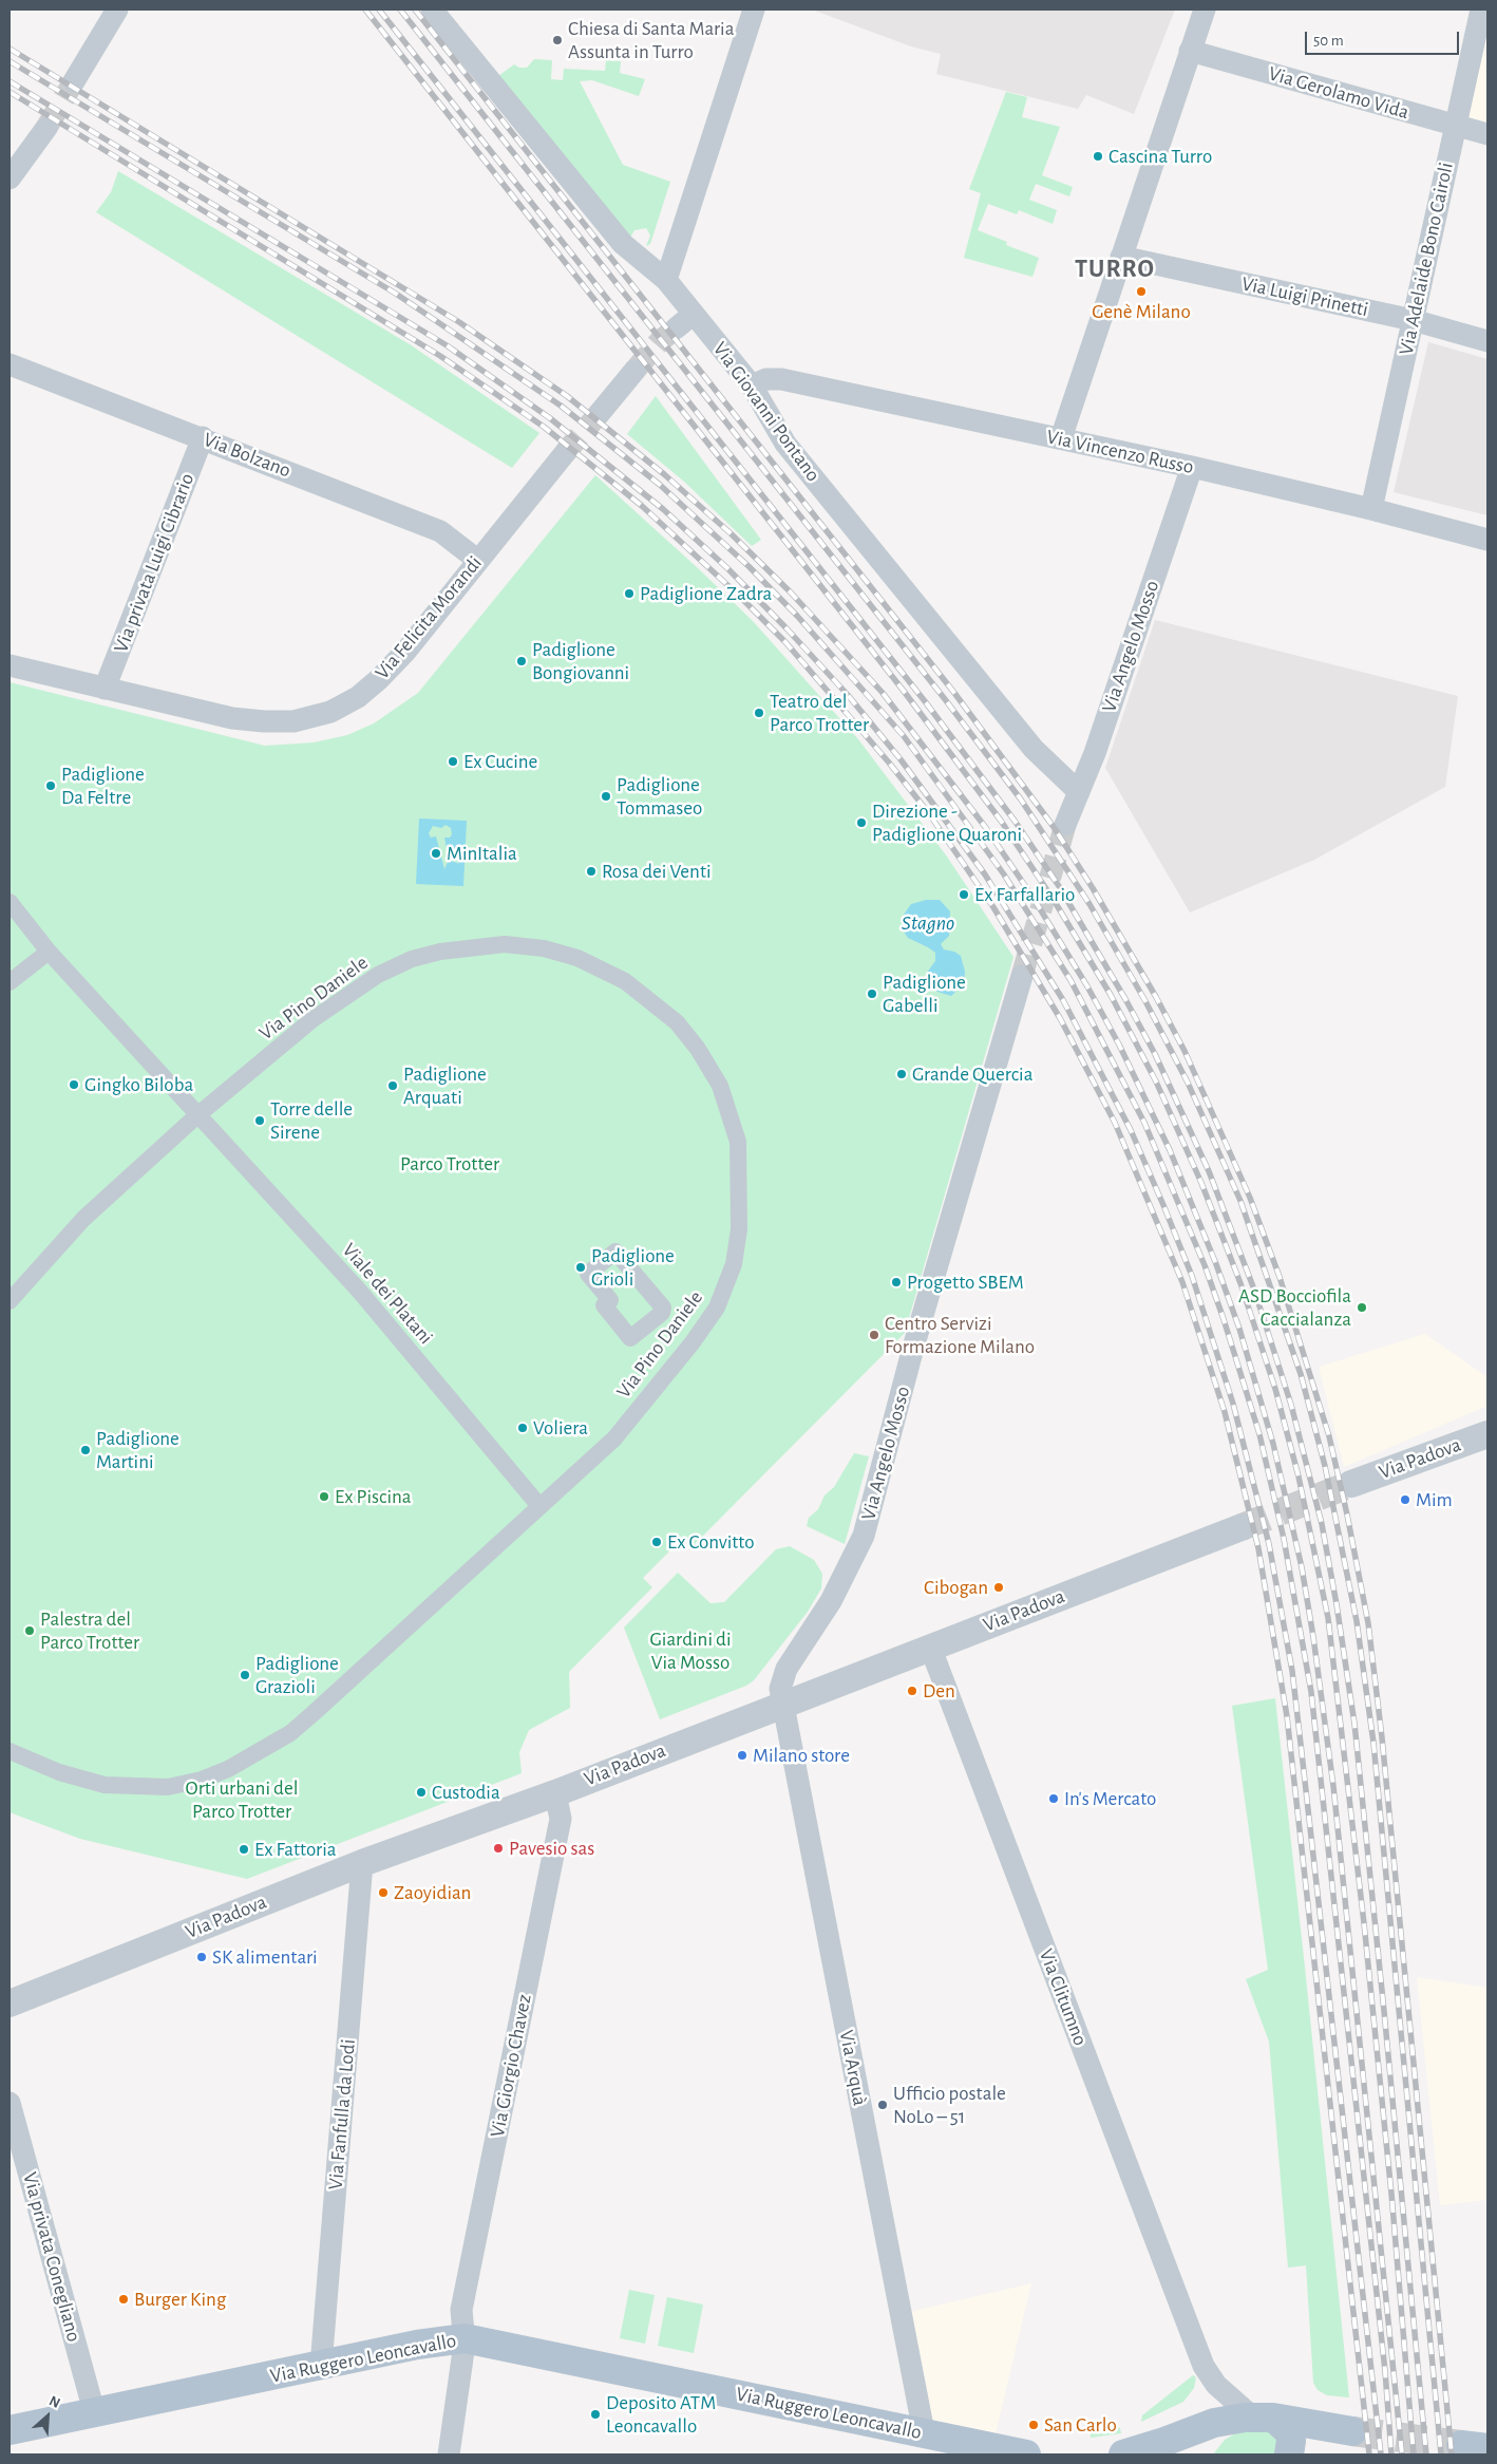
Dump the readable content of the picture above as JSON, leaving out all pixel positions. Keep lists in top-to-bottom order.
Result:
{
  "streets": {
    "main road": ["Via Ruggero Leoncavallo"],
    "street": [
      "Via Gerolamo Vida",
      "Via Adelaide Bono Cairoli",
      "Via Luigi Prinetti",
      "Via Giovanni Pontano",
      "Via Vincenzo Russo",
      "Via Bolzano",
      "Via privata Luigi Cibrario",
      "Via Felicita Morandi",
      "Via Angelo Mosso",
      "Via Pino Daniele",
      "Viale dei Platani",
      "Via Padova",
      "Via Clitumno",
      "Via Giorgio Chavez",
      "Via Arquà",
      "Via Fanfulla da Lodi",
      "Via privata Conegliano"
    ]
  },
  "crossings": [
    ["Via Gerolamo Vida", "Via Adelaide Bono Cairoli"],
    ["Via Adelaide Bono Cairoli", "Via Luigi Prinetti"],
    ["Via Adelaide Bono Cairoli", "Via Vincenzo Russo"],
    ["Via Giovanni Pontano", "Via Vincenzo Russo"],
    ["Via Giovanni Pontano", "Via Angelo Mosso"],
    ["Via Vincenzo Russo", "Via Angelo Mosso"],
    ["Via Bolzano", "Via privata Luigi Cibrario"],
    ["Via Bolzano", "Via Felicita Morandi"],
    ["Via privata Luigi Cibrario", "Via Felicita Morandi"],
    ["Via Angelo Mosso", "Via Padova"],
    ["Via Angelo Mosso", "Via Arquà"],
    ["Via Pino Daniele", "Viale dei Platani"],
    ["Via Padova", "Via Clitumno"],
    ["Via Padova", "Via Giorgio Chavez"],
    ["Via Padova", "Via Arquà"],
    ["Via Padova", "Via Fanfulla da Lodi"],
    ["Via Giorgio Chavez", "Via Ruggero Leoncavallo"],
    ["Via Arquà", "Via Ruggero Leoncavallo"],
    ["Via Fanfulla da Lodi", "Via Ruggero Leoncavallo"],
    ["Via privata Conegliano", "Via Ruggero Leoncavallo"]
  ],
  "districts": ["TURRO"],
  "water": ["Stagno"],
  "parks": ["Parco Trotter", "Giardini di Via Mosso", "Orti urbani del Parco Trotter"],
  "places": [
    "Chiesa di Santa Maria Assunta in Turro",
    "Cascina Turro",
    "Genè Milano",
    "Padiglione Zadra",
    "Padiglione Bongiovanni",
    "Teatro del Parco Trotter",
    "Ex Cucine",
    "Padiglione Da Feltre",
    "Padiglione Tommaseo",
    "Direzione - Padiglione Quaroni",
    "MinItalia",
    "Rosa dei Venti",
    "Ex Farfallario",
    "Padiglione Gabelli",
    "Grande Quercia",
    "Gingko Biloba",
    "Padiglione Arquati",
    "Torre delle Sirene",
    "Padiglione Grioli",
    "Progetto SBEM",
    "ASD Bocciofila Caccialanza",
    "Centro Servizi Formazione Milano",
    "Voliera",
    "Padiglione Martini",
    "Ex Piscina",
    "Mim",
    "Ex Convitto",
    "Cibogan",
    "Palestra del Parco Trotter",
    "Padiglione Grazioli",
    "Den",
    "Milano store",
    "Custodia",
    "In's Mercato",
    "Pavesio sas",
    "Ex Fattoria",
    "Zaoyidian",
    "SK alimentari",
    "Ufficio postale NoLo – 51",
    "Burger King",
    "Deposito ATM Leoncavallo",
    "San Carlo"
  ],
  "scale_bar": "50 m",
  "north": "top right"
}
